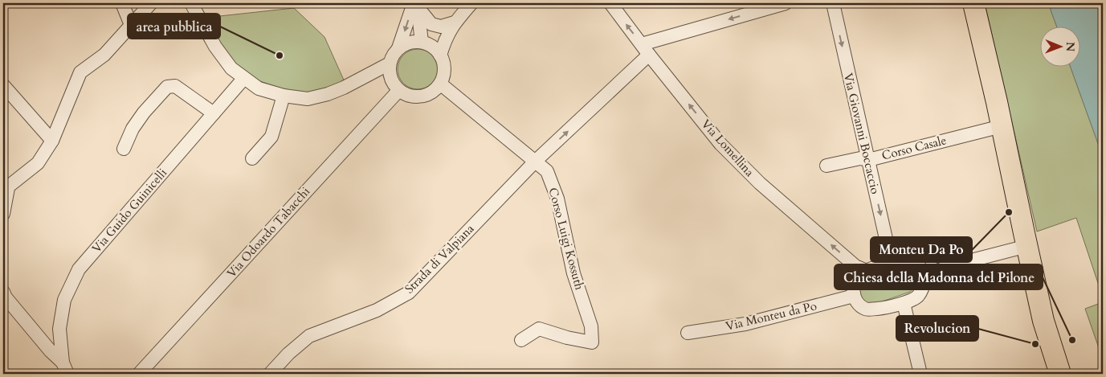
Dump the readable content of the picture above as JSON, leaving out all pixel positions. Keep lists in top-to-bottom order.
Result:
{
  "streets": {
    "street": [
      "Via Giovanni Boccaccio",
      "Via Lomellina",
      "Corso Casale",
      "Via Guido Guinicelli",
      "Via Odoardo Tabacchi",
      "Corso Luigi Kossuth",
      "Strada di Valpiana",
      "Via Monteu da Po"
    ]
  },
  "crossings": [
    ["Via Giovanni Boccaccio", "Via Lomellina"],
    ["Via Giovanni Boccaccio", "Corso Casale"],
    ["Via Giovanni Boccaccio", "Via Monteu da Po"],
    ["Via Lomellina", "Strada di Valpiana"],
    ["Via Lomellina", "Via Monteu da Po"],
    ["Via Odoardo Tabacchi", "Corso Luigi Kossuth"],
    ["Corso Luigi Kossuth", "Strada di Valpiana"]
  ],
  "one_way": ["Via Giovanni Boccaccio", "Via Lomellina"],
  "places": [
    "area pubblica",
    "Monteu Da Po",
    "Chiesa della Madonna del Pilone",
    "Revolucion"
  ],
  "north": "right"
}
